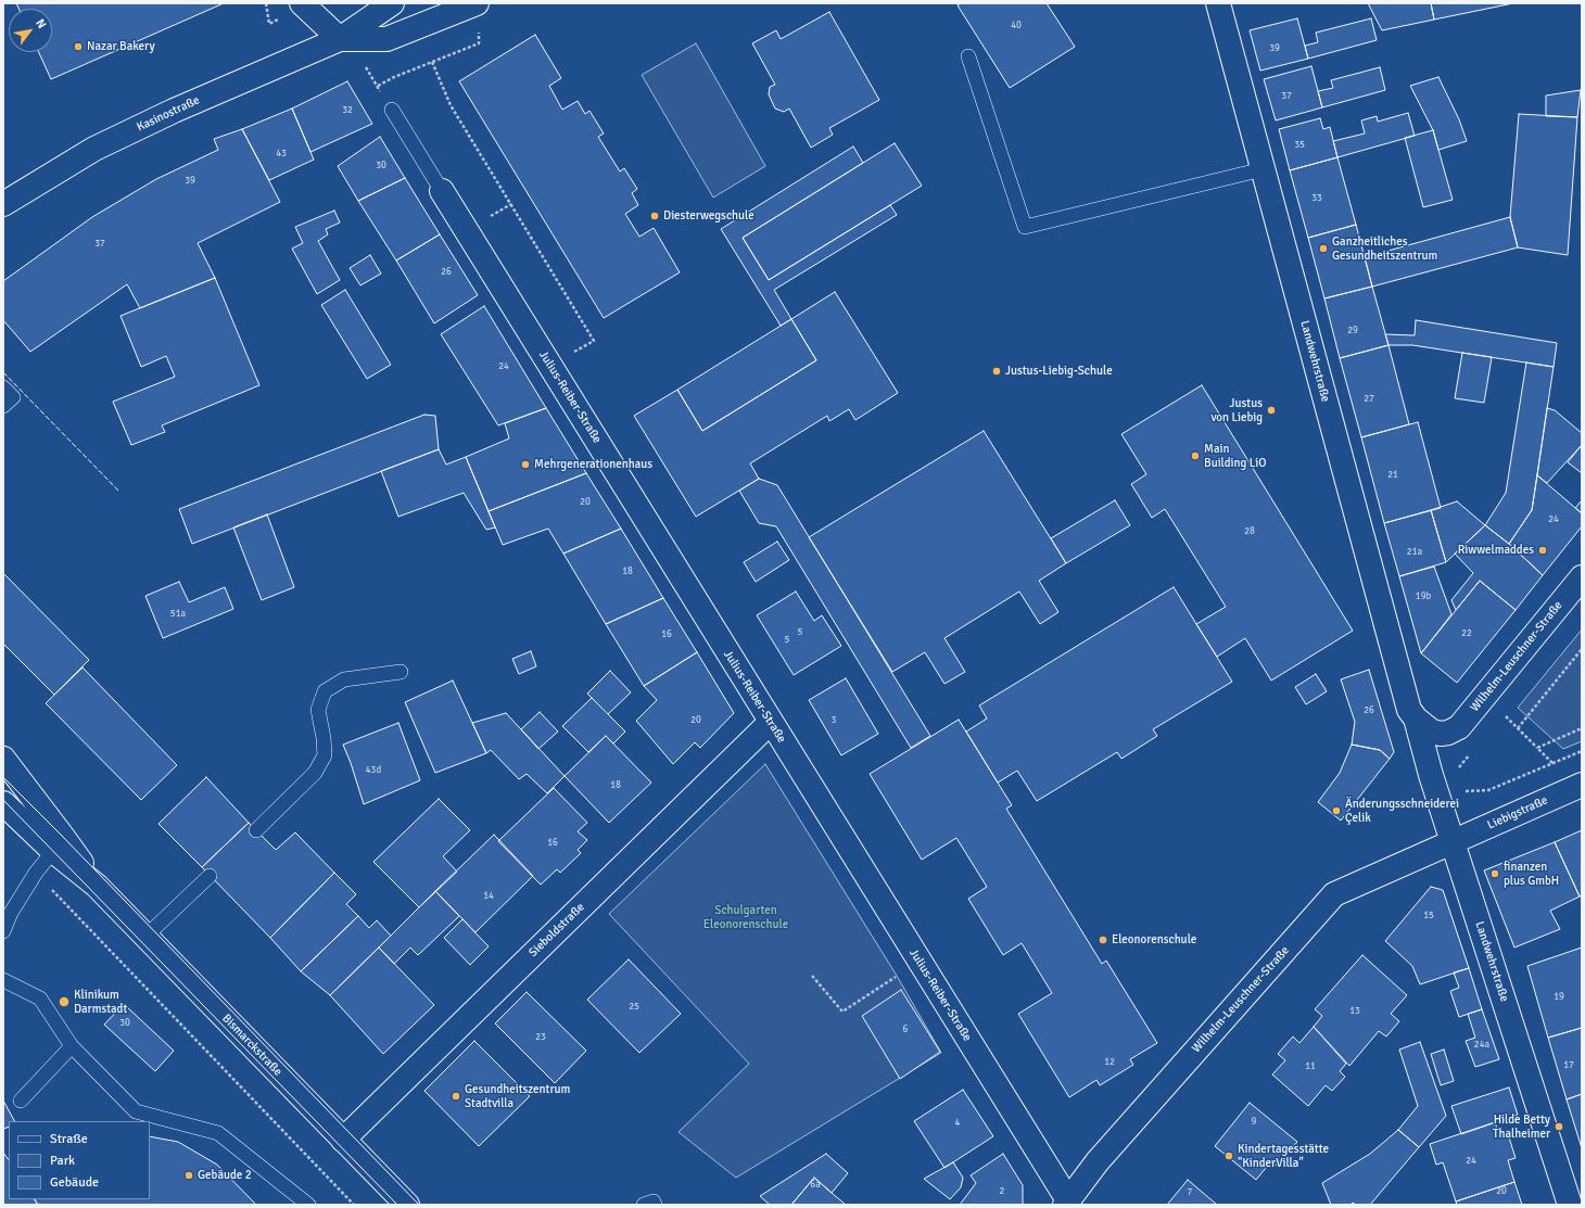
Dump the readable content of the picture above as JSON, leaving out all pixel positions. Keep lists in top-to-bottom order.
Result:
{
  "streets": {
    "street": [
      "Kasinostraße",
      "Landwehrstraße",
      "Julius-Reiber-Straße",
      "Wilhelm-Leuschner-Straße",
      "Liebigstraße",
      "Sieboldstraße",
      "Bismarckstraße"
    ]
  },
  "crossings": [
    ["Landwehrstraße", "Wilhelm-Leuschner-Straße"],
    ["Landwehrstraße", "Liebigstraße"],
    ["Julius-Reiber-Straße", "Wilhelm-Leuschner-Straße"],
    ["Julius-Reiber-Straße", "Sieboldstraße"],
    ["Wilhelm-Leuschner-Straße", "Liebigstraße"],
    ["Sieboldstraße", "Bismarckstraße"]
  ],
  "parks": ["Schulgarten Eleonorenschule"],
  "places": [
    "Nazar Bakery",
    "Diesterwegschule",
    "Ganzheitliches Gesundheitszentrum",
    "Justus-Liebig-Schule",
    "Justus von Liebig",
    "Main Building LiO",
    "Mehrgenerationenhaus",
    "Riwwelmaddes",
    "Änderungsschneiderei Çelik",
    "finanzen plus GmbH",
    "Eleonorenschule",
    "Klinikum Darmstadt",
    "Gesundheitszentrum Stadtvilla",
    "Hilde Betty Thalheimer",
    "Kindertagesstätte \"KinderVilla\"",
    "Gebäude 2"
  ],
  "house_numbers": [
    "40",
    "39",
    "37",
    "32",
    "35",
    "43",
    "30",
    "39",
    "33",
    "37",
    "26",
    "29",
    "24",
    "27",
    "21",
    "20",
    "24",
    "28",
    "21a",
    "18",
    "19b",
    "51a",
    "5",
    "22",
    "16",
    "5",
    "26",
    "20",
    "3",
    "43d",
    "18",
    "16",
    "14",
    "15",
    "19",
    "25",
    "13",
    "30",
    "6",
    "23",
    "24a",
    "12",
    "17",
    "11",
    "9",
    "4",
    "24",
    "6a",
    "2",
    "20",
    "7"
  ],
  "legend": ["Straße", "Park", "Gebäude"],
  "north": "top right"
}
